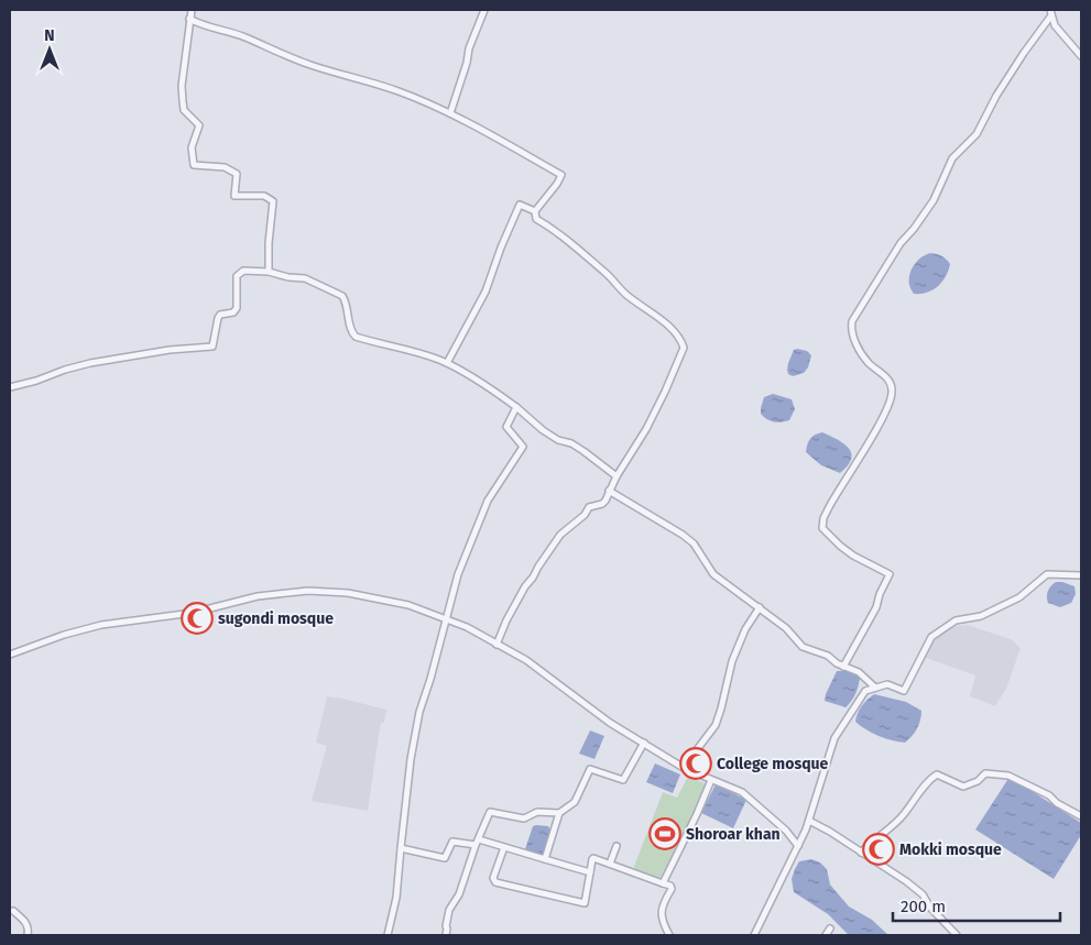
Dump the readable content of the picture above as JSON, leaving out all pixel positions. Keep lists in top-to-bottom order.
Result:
{
  "places": {
    "mosque": ["sugondi mosque", "College mosque", "Mokki mosque"],
    "sports": ["Shoroar khan"]
  },
  "scale_bar": "200 m",
  "north": "top"
}
